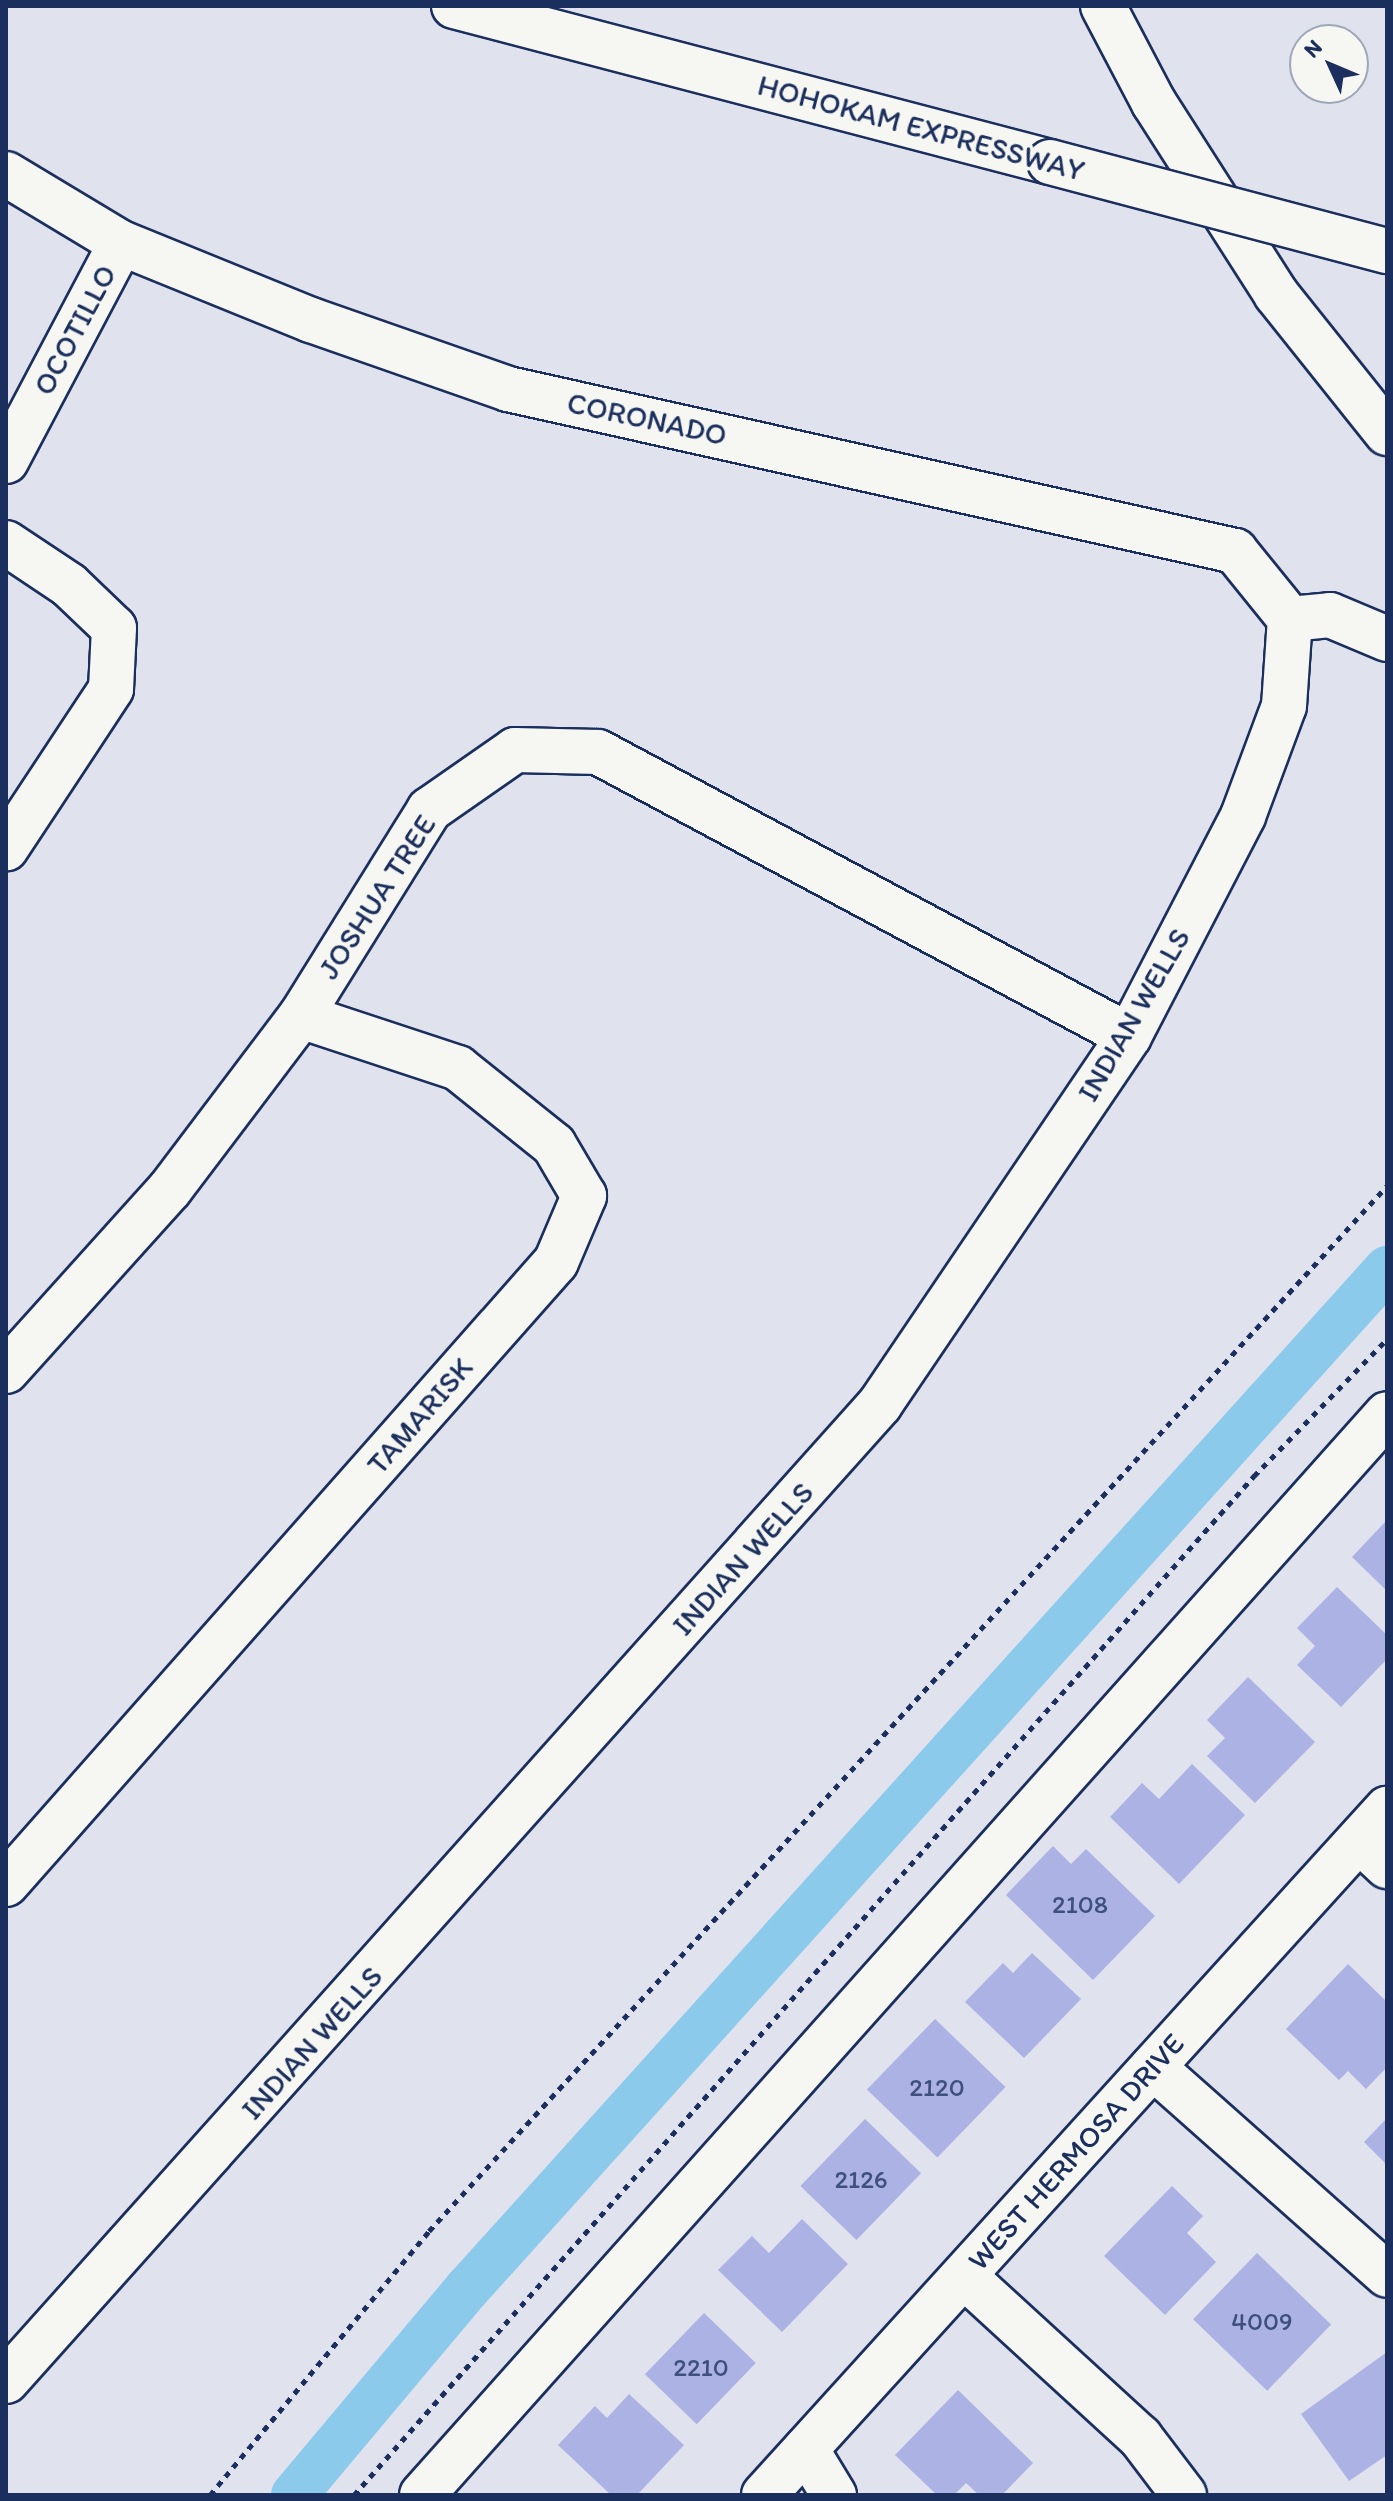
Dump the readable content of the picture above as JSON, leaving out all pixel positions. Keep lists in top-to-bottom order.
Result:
{
  "streets": {
    "main road": [
      "HOHOKAM EXPRESSWAY",
      "OCOTILLO",
      "CORONADO",
      "JOSHUA TREE",
      "INDIAN WELLS",
      "TAMARISK",
      "WEST HERMOSA DRIVE"
    ]
  },
  "crossings": [
    ["OCOTILLO", "CORONADO"],
    ["CORONADO", "INDIAN WELLS"],
    ["JOSHUA TREE", "INDIAN WELLS"],
    ["JOSHUA TREE", "TAMARISK"]
  ],
  "house_numbers": [
    "2108",
    "2120",
    "2126",
    "4009",
    "2210"
  ],
  "north": "top left"
}
